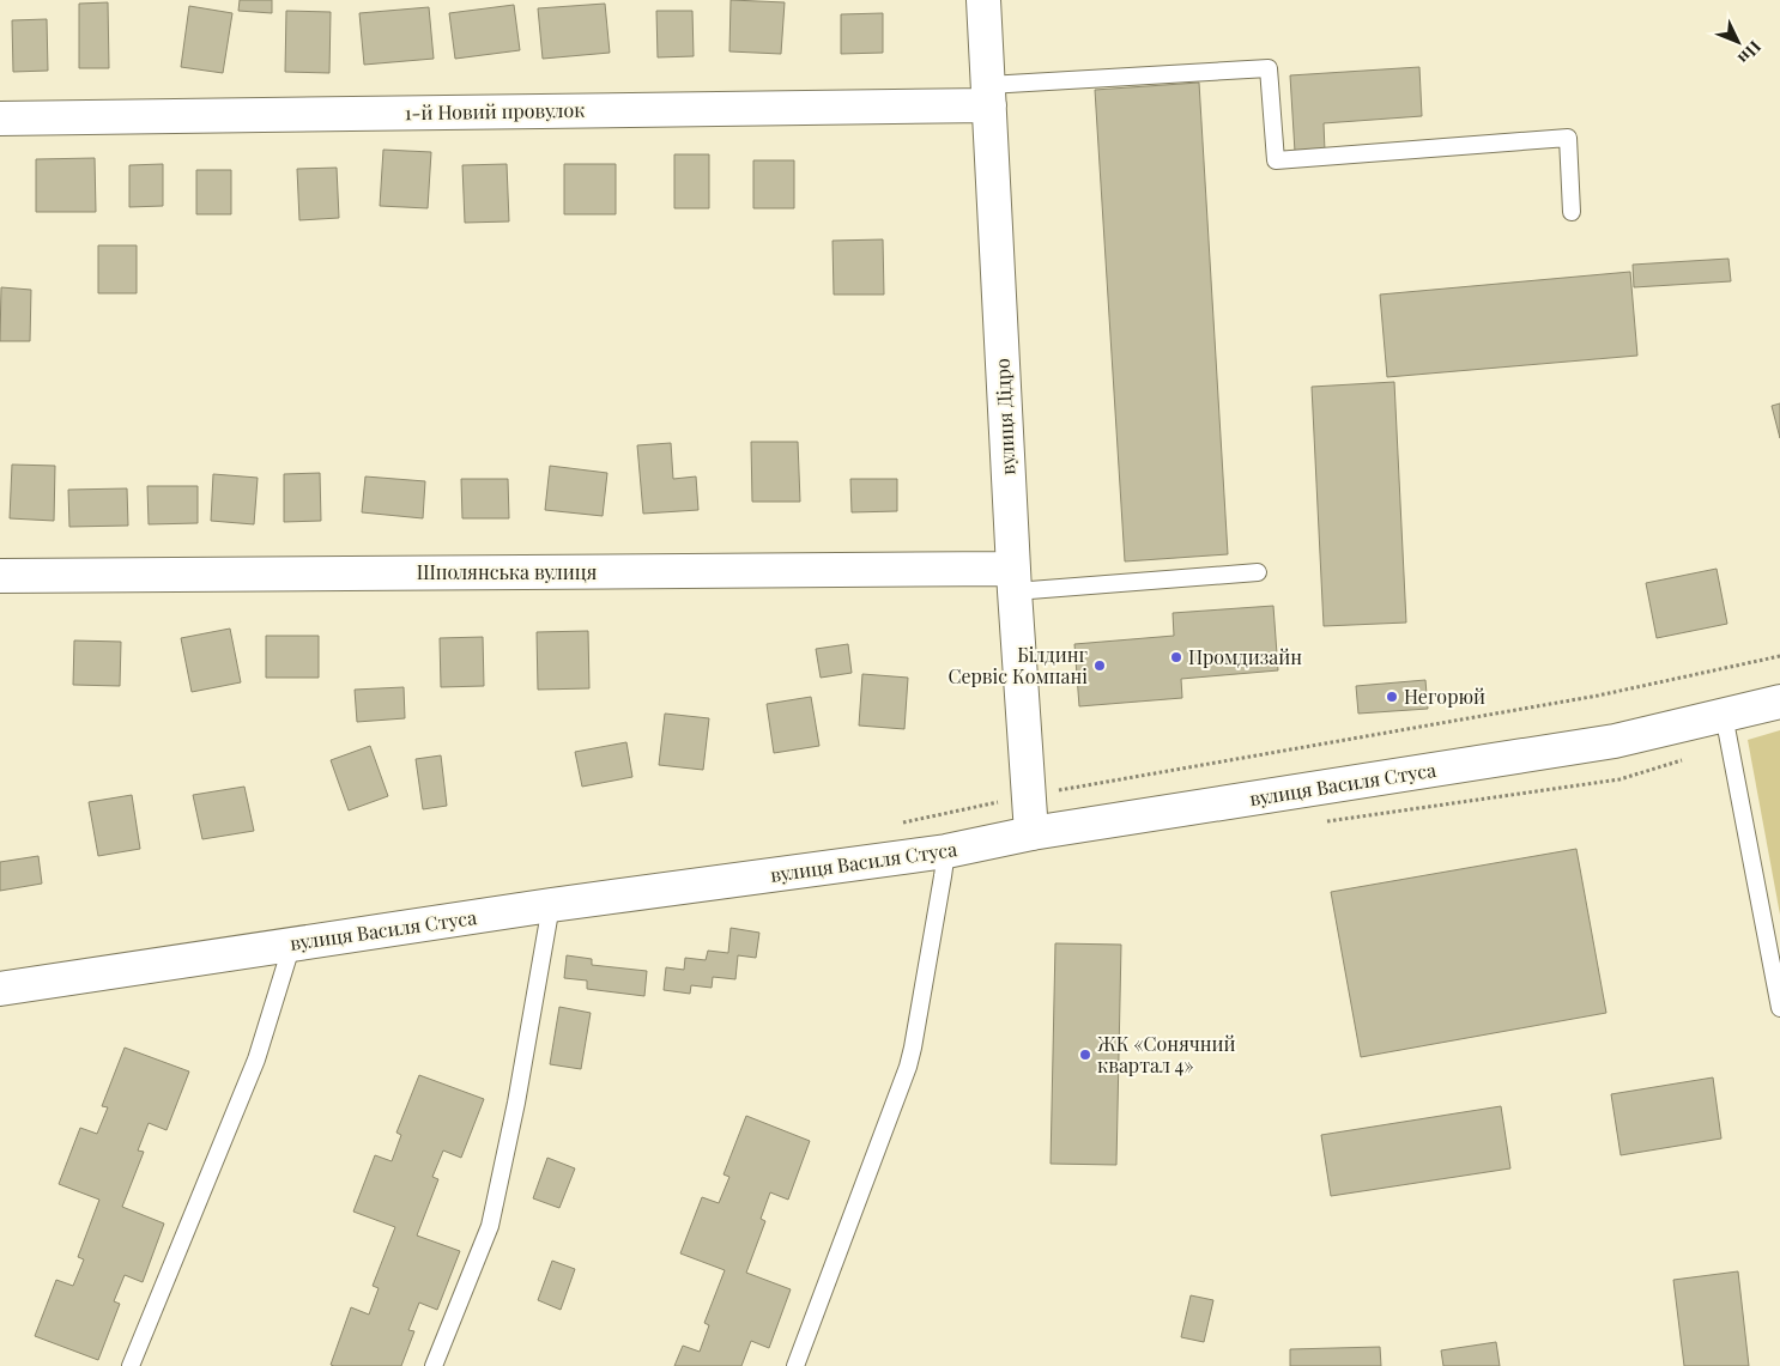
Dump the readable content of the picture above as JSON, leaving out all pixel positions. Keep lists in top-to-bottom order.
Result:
{
  "streets": {
    "street": [
      "1-й Новий провулок",
      "вулиця Дідро",
      "Шполянська вулиця",
      "вулиця Василя Стуса"
    ]
  },
  "crossings": [
    ["1-й Новий провулок", "вулиця Дідро"],
    ["вулиця Дідро", "Шполянська вулиця"],
    ["вулиця Дідро", "вулиця Василя Стуса"]
  ],
  "places": [
    "Промдизайн",
    "Білдинг Сервіс Компані",
    "Негорюй",
    "ЖК «Сонячний квартал 4»"
  ],
  "north": "bottom right"
}
